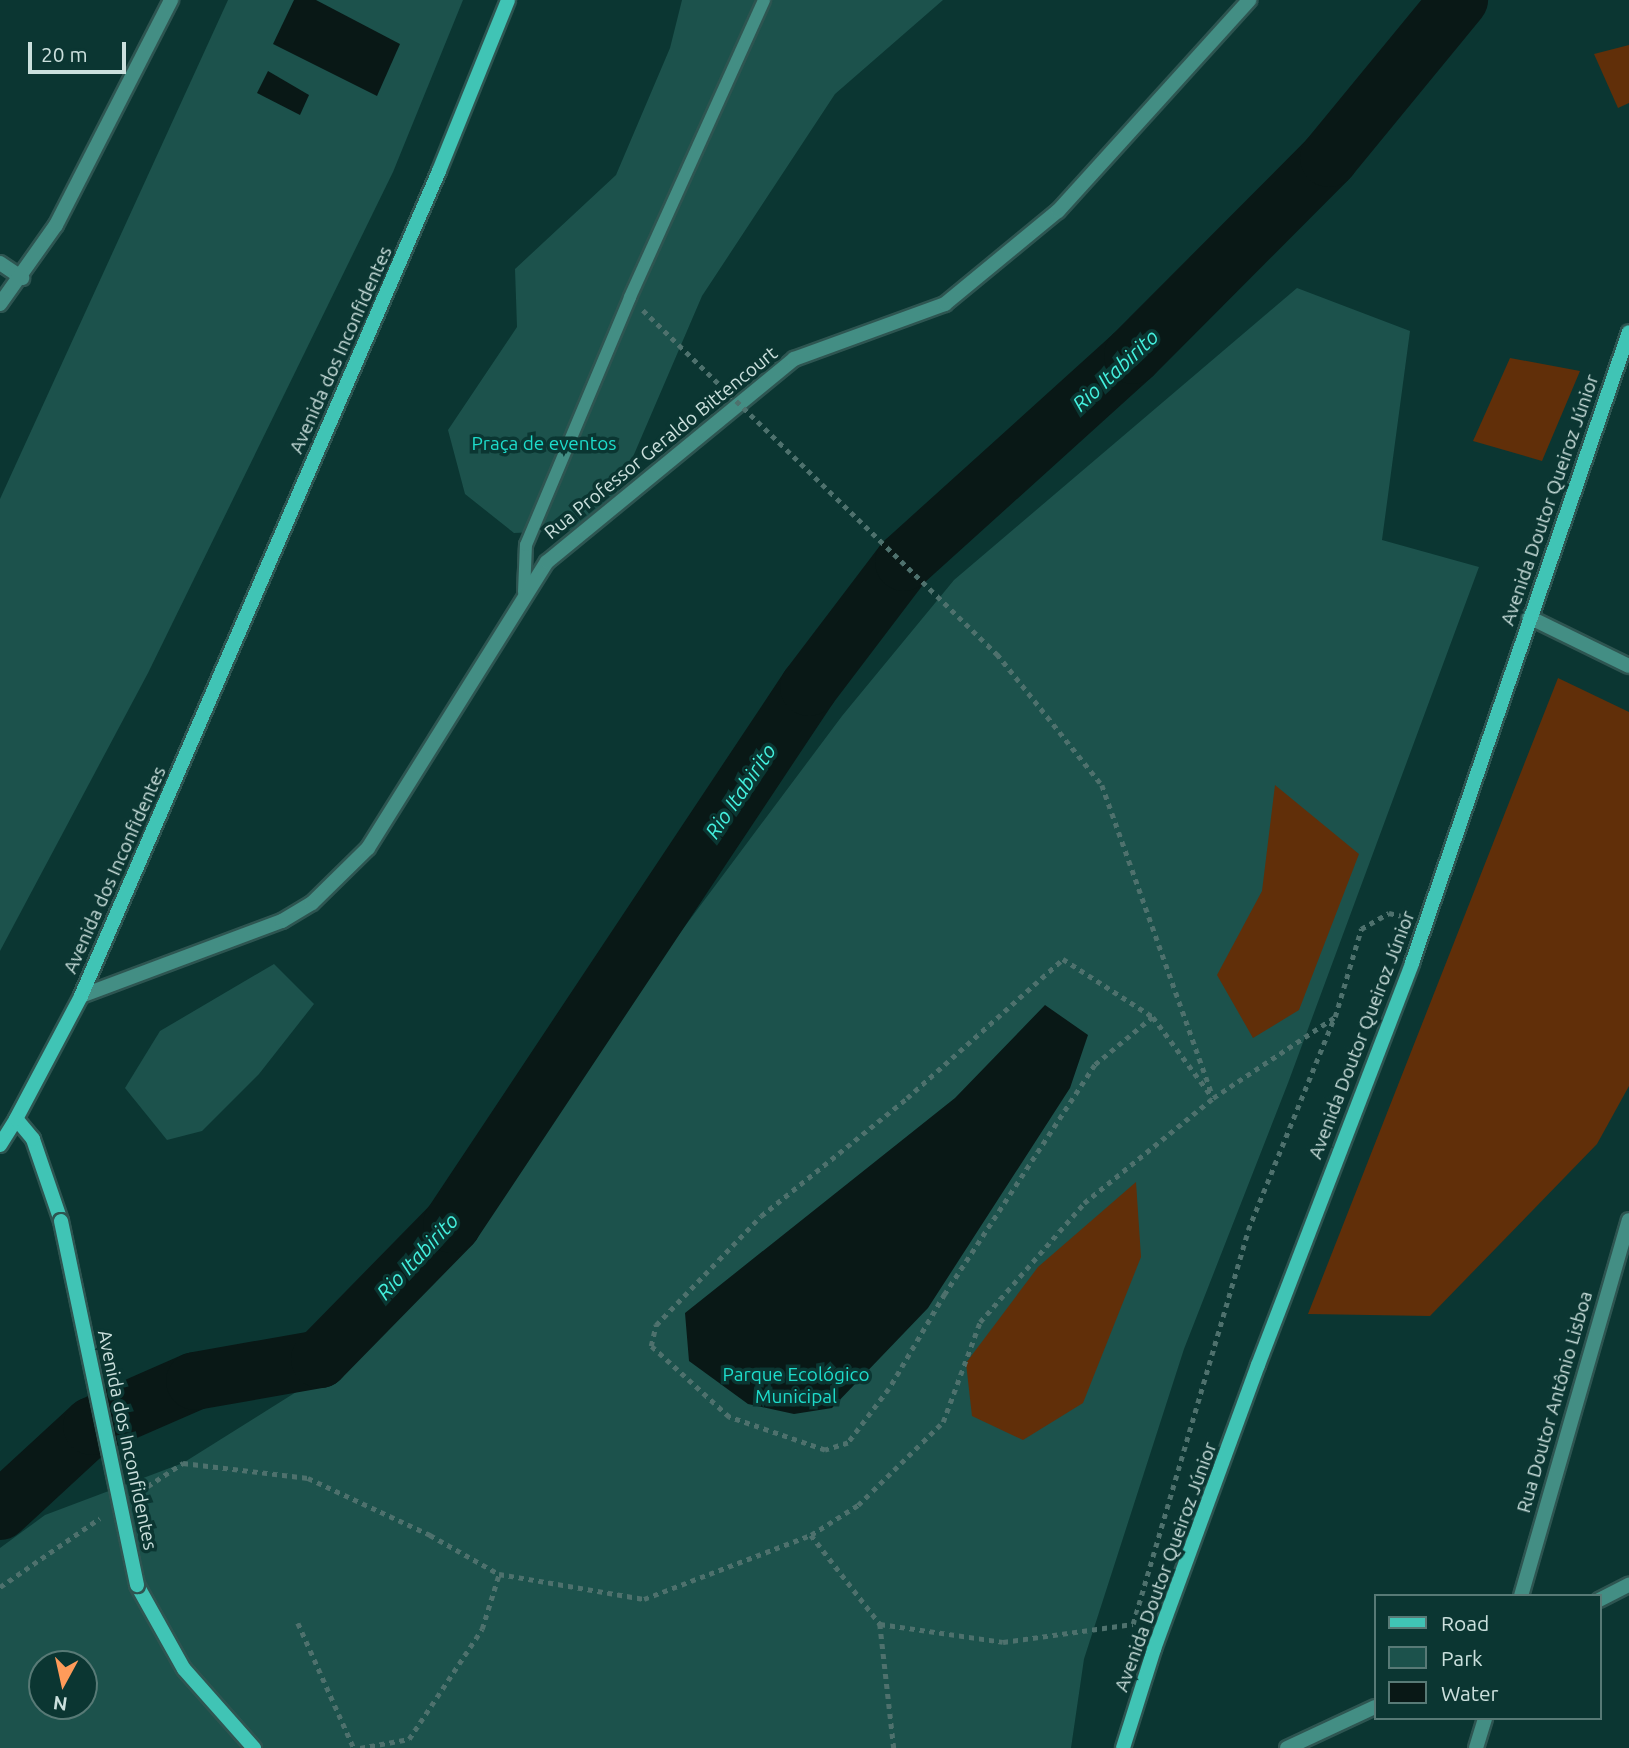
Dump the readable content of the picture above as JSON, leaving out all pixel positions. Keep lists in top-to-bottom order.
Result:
{
  "streets": {
    "main road": ["Avenida dos Inconfidentes", "Avenida Doutor Queiroz Júnior"],
    "street": ["Rua Professor Geraldo Bittencourt", "Rua Doutor Antônio Lisboa"]
  },
  "crossings": [
    ["Avenida dos Inconfidentes", "Rua Professor Geraldo Bittencourt"]
  ],
  "water": ["Rio Itabirito"],
  "parks": ["Praça de eventos", "Parque Ecológico Municipal"],
  "legend": ["Road", "Park", "Water"],
  "scale_bar": "20 m",
  "north": "bottom"
}
